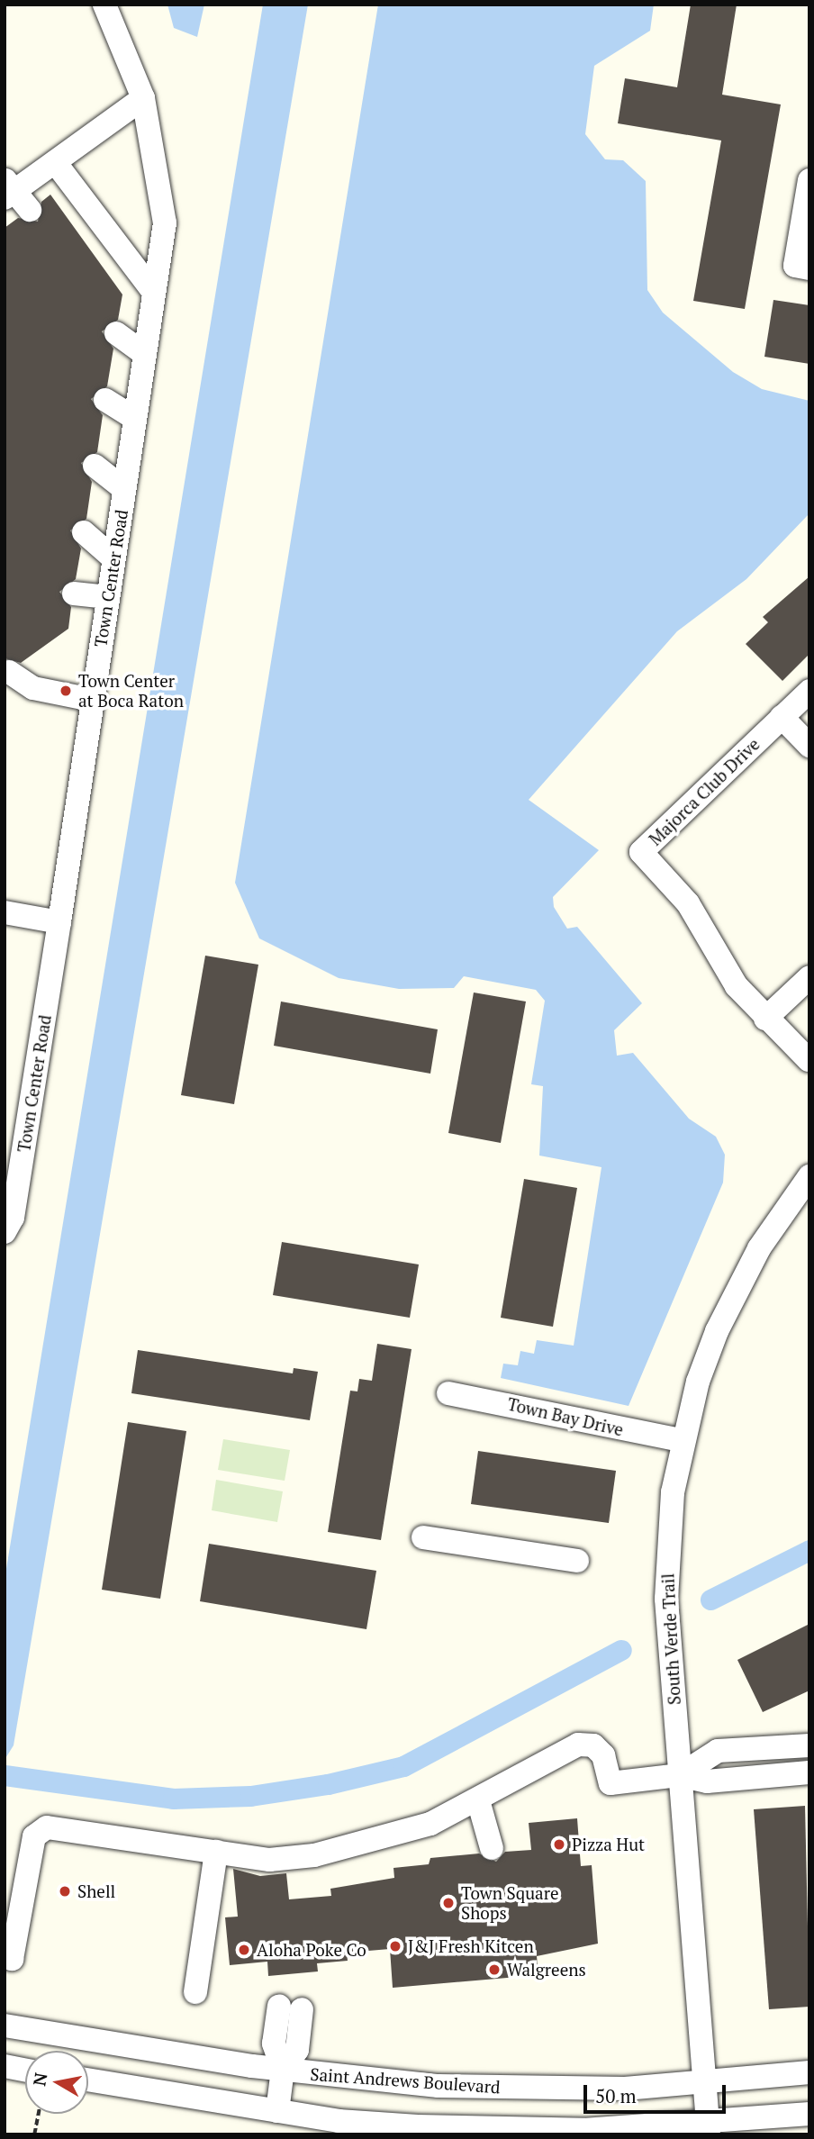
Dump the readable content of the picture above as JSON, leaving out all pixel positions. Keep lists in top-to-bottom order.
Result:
{
  "streets": {
    "street": [
      "Town Center Road",
      "Majorca Club Drive",
      "Town Bay Drive",
      "South Verde Trail",
      "Saint Andrews Boulevard"
    ]
  },
  "crossings": [
    ["Town Bay Drive", "South Verde Trail"],
    ["South Verde Trail", "Saint Andrews Boulevard"]
  ],
  "places": [
    "Town Center at Boca Raton",
    "Pizza Hut",
    "Shell",
    "Town Square Shops",
    "J&J Fresh Kitcen",
    "Aloha Poke Co",
    "Walgreens"
  ],
  "scale_bar": "50 m",
  "north": "left"
}
